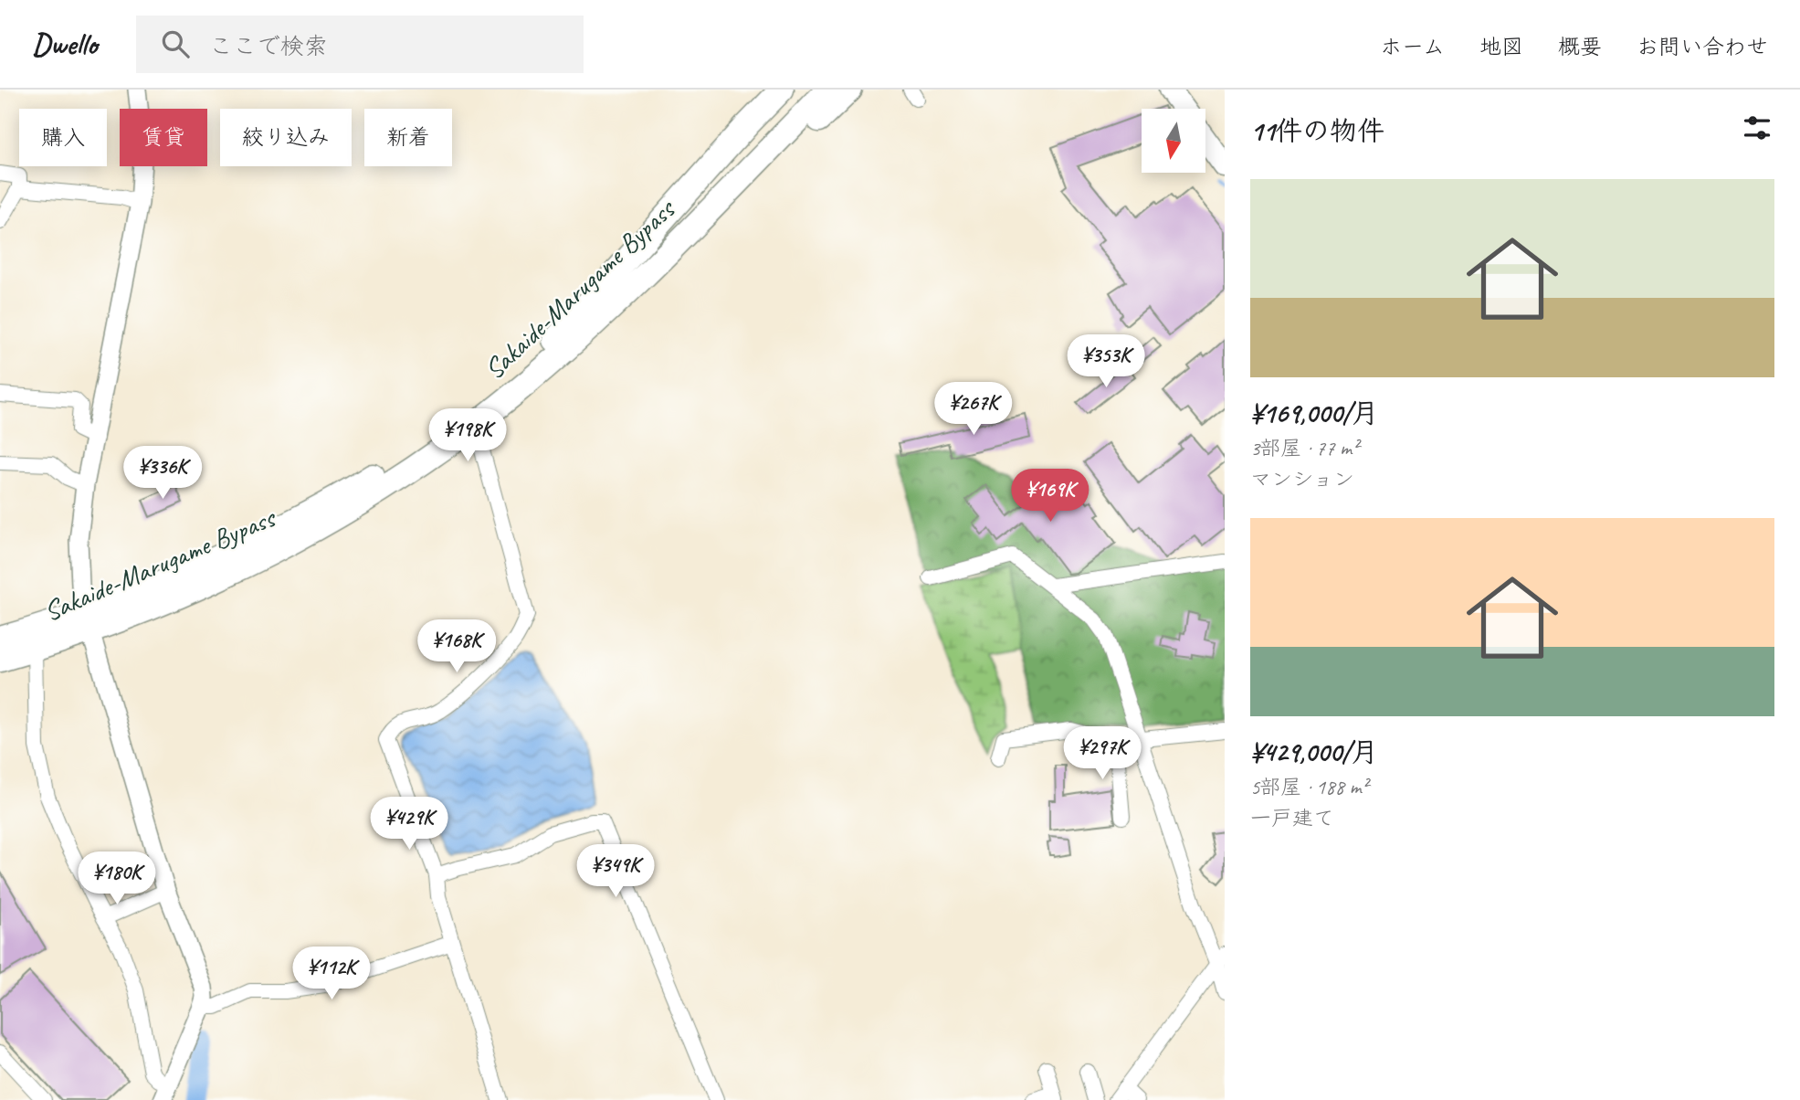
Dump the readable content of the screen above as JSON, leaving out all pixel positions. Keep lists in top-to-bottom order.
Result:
{
  "streets": {
    "highway": ["Sakaide-Marugame Bypass"]
  },
  "north": "bottom",
  "page": {
    "header": "Dwello",
    "search": "ここで検索",
    "nav": [
      "ホーム",
      "地図",
      "概要",
      "お問い合わせ"
    ],
    "heading": "11件の物件",
    "chip": [
      "購入",
      "賃貸",
      "絞り込み",
      "新着"
    ],
    "list": [
      {
        "name": "¥169,000/月",
        "note": "3部屋 · 77 m² · マンション"
      },
      {
        "name": "¥429,000/月",
        "note": "5部屋 · 188 m² · 一戸建て"
      }
    ],
    "price": [
      "¥353K",
      "¥267K",
      "¥198K",
      "¥336K",
      "¥169K",
      "¥168K",
      "¥297K",
      "¥429K",
      "¥349K",
      "¥180K",
      "¥112K"
    ]
  }
}
